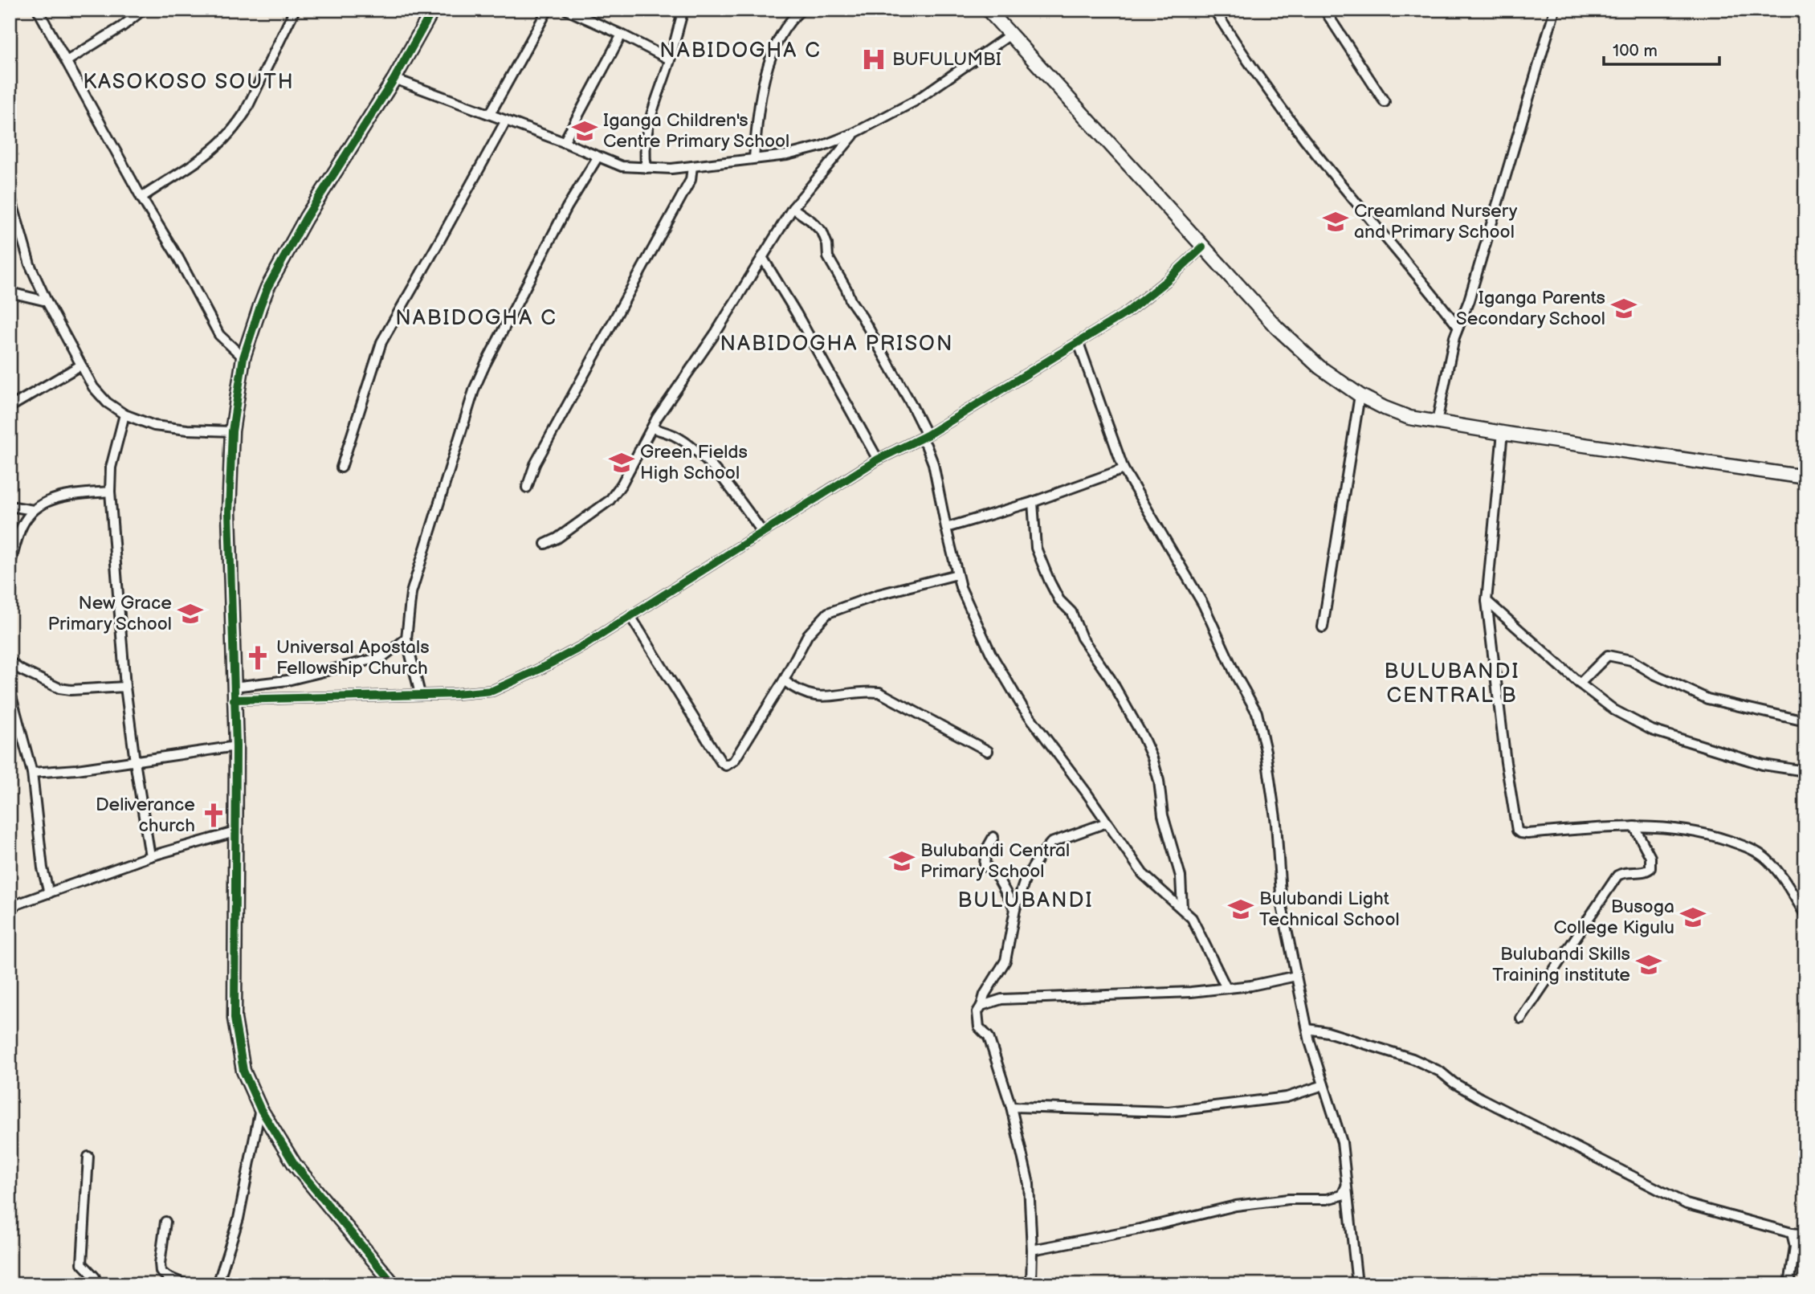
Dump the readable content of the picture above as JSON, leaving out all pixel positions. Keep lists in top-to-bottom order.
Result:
{
  "districts": [
    "NABIDOGHA C",
    "KASOKOSO SOUTH",
    "NABIDOGHA C",
    "NABIDOGHA PRISON",
    "BULUBANDI CENTRAL B",
    "BULUBANDI"
  ],
  "places": {
    "hospital": ["BUFULUMBI"],
    "school or university": [
      "Iganga Children's Centre Primary School",
      "Creamland Nursery and Primary School",
      "Iganga Parents Secondary School",
      "Green Fields High School",
      "New Grace Primary School",
      "Bulubandi Central Primary School",
      "Bulubandi Light Technical School",
      "Busoga College Kigulu",
      "Bulubandi Skills Training institute"
    ],
    "church": ["Universal Apostals Fellowship Church", "Deliverance church"]
  },
  "scale_bar": "100 m"
}
